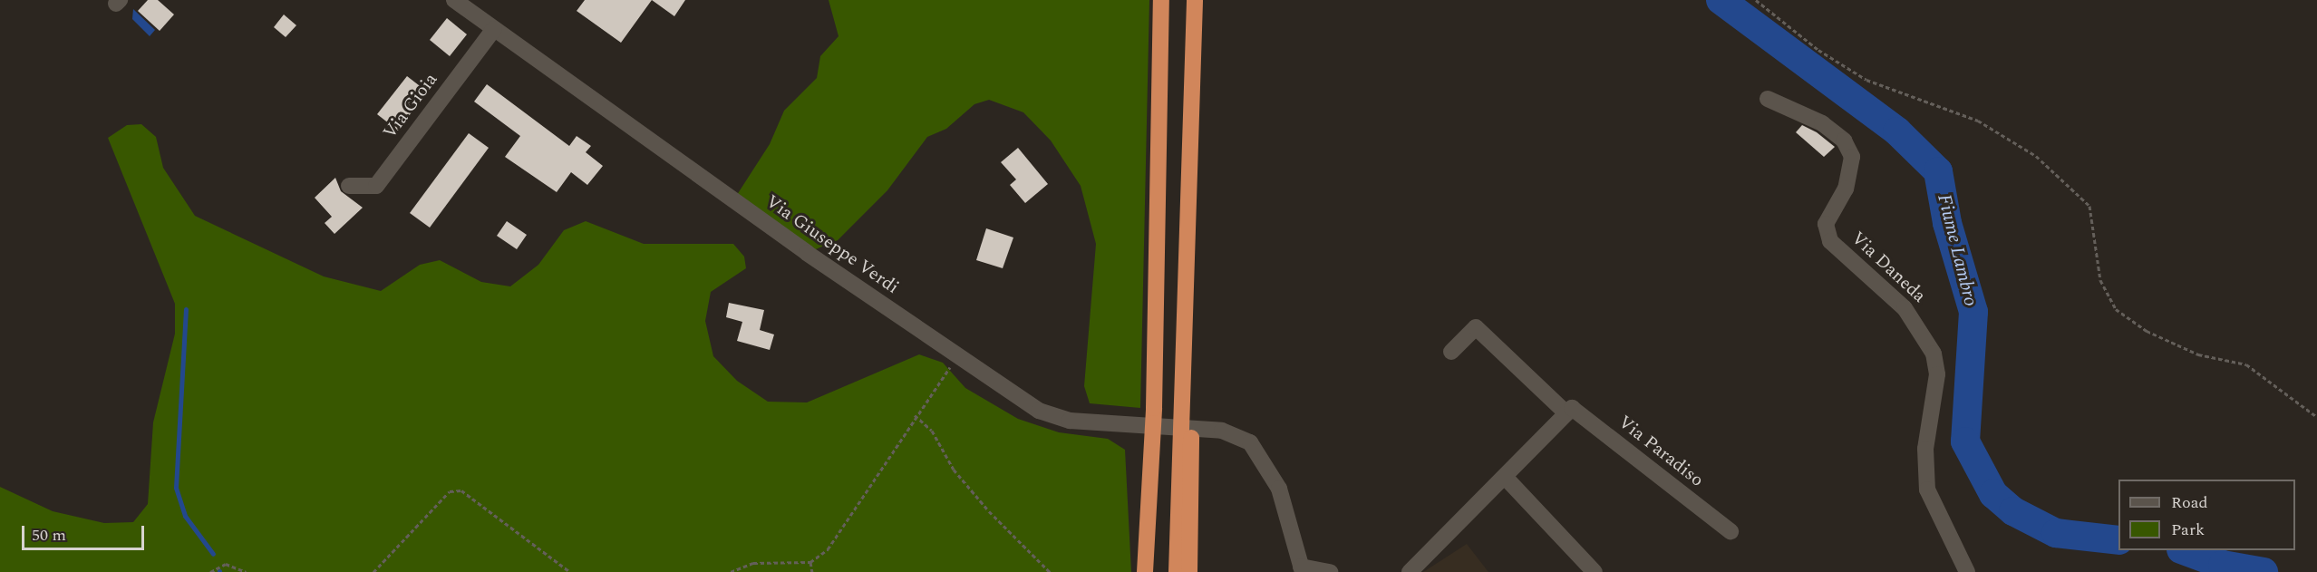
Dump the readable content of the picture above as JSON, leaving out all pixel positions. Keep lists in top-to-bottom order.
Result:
{
  "streets": {
    "street": [
      "Via Gioia",
      "Via Giuseppe Verdi",
      "Via Daneda",
      "Via Paradiso"
    ]
  },
  "crossings": [
    ["Via Gioia", "Via Giuseppe Verdi"]
  ],
  "water": ["Fiume Lambro"],
  "legend": ["Road", "Park"],
  "scale_bar": "50 m"
}
